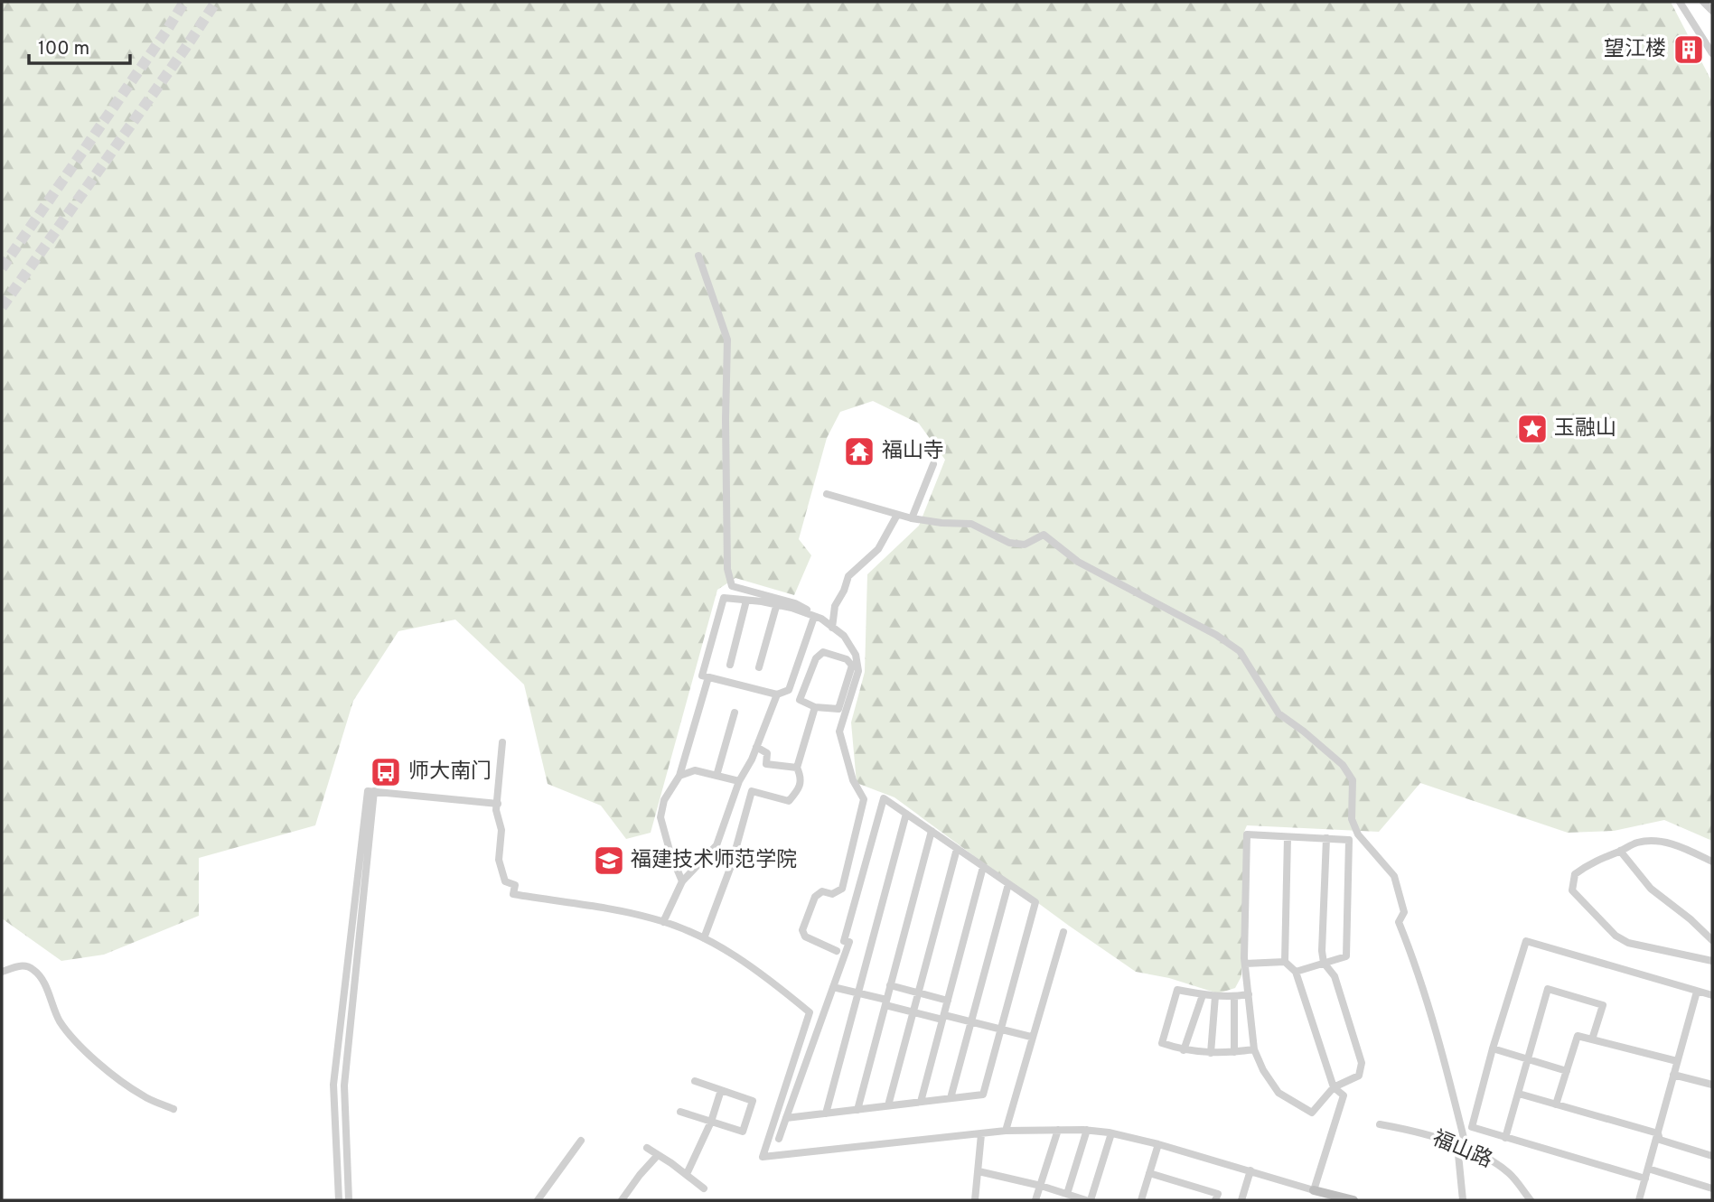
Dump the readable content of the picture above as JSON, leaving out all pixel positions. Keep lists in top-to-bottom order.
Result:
{
  "streets": {
    "street": ["福山路"]
  },
  "places": {
    "building": ["望江楼"],
    "place": ["玉融山"],
    "temple": ["福山寺"],
    "bus stop": ["师大南门"],
    "school or university": ["福建技术师范学院"]
  },
  "scale_bar": "100 m"
}
